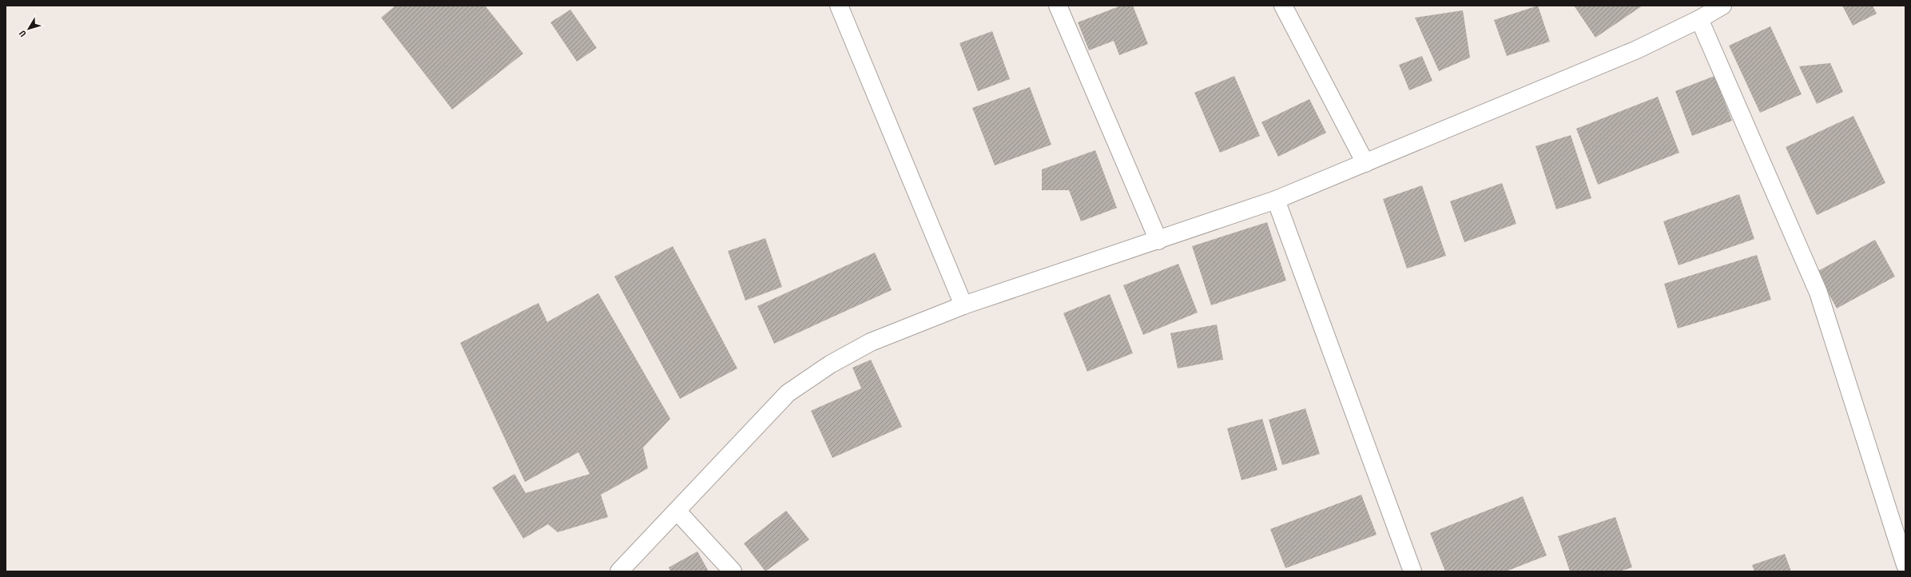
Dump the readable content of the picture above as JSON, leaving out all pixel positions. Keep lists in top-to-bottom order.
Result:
{
  "north": "bottom left"
}
